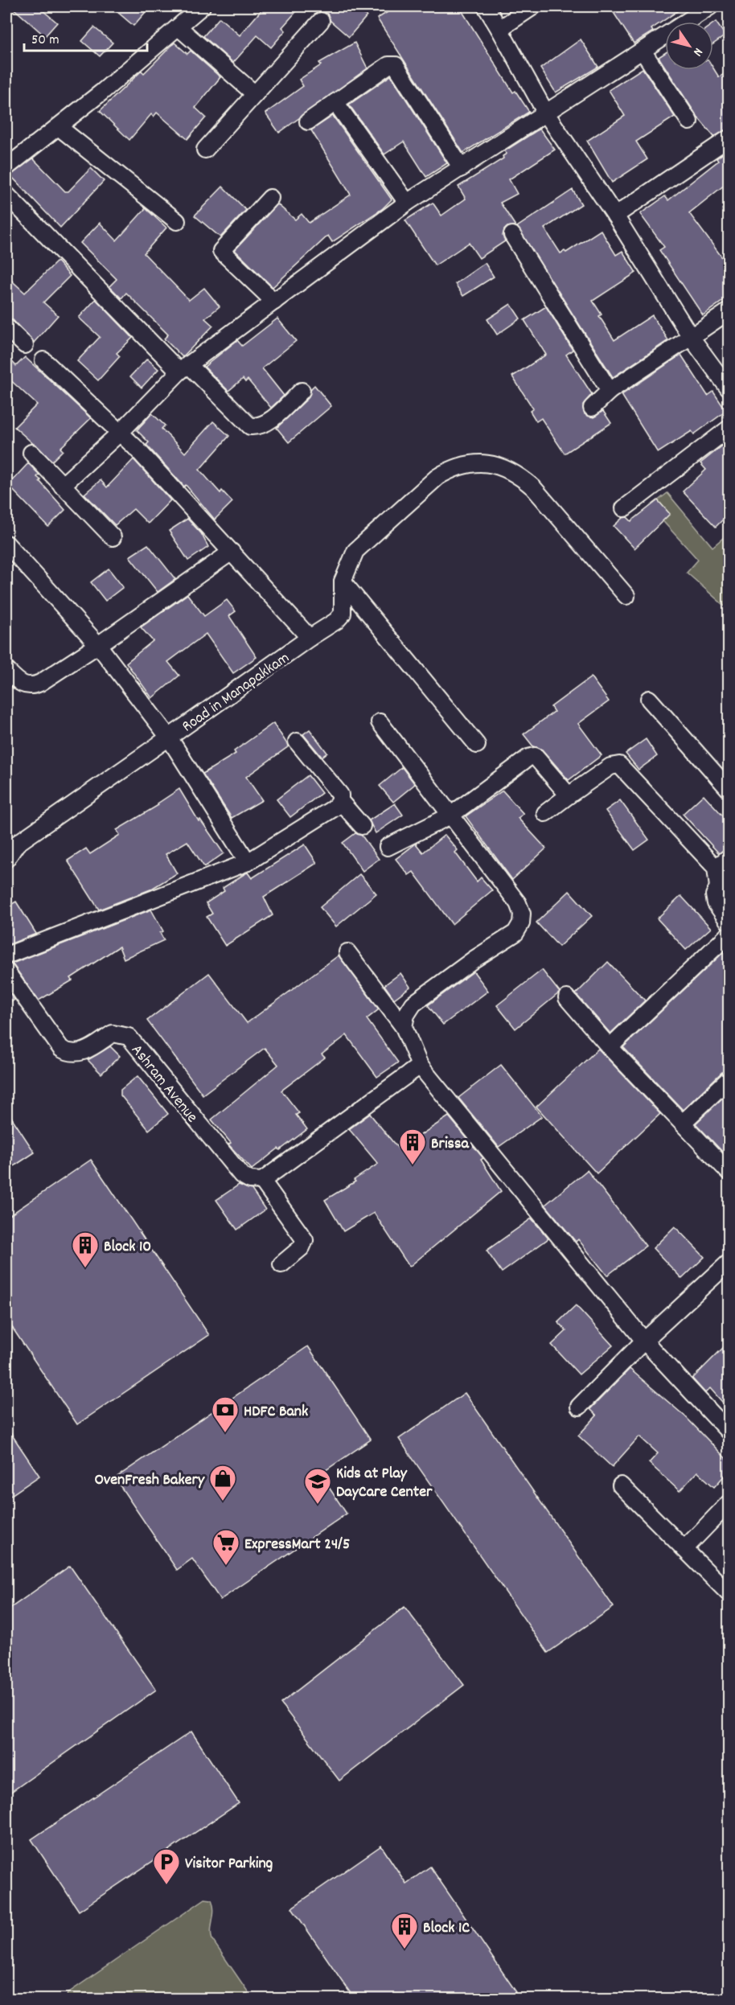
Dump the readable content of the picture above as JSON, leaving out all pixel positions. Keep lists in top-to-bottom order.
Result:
{
  "streets": {
    "street": ["Road in Manapakkam", "Ashram Avenue"]
  },
  "places": {
    "building": ["Brissa", "Block 10", "Block 1C"],
    "bank": ["HDFC Bank"],
    "shop": ["OvenFresh Bakery"],
    "school or university": ["Kids at Play DayCare Center"],
    "supermarket": ["ExpressMart 24/5"],
    "parking": ["Visitor Parking"]
  },
  "scale_bar": "50 m",
  "north": "bottom right"
}
